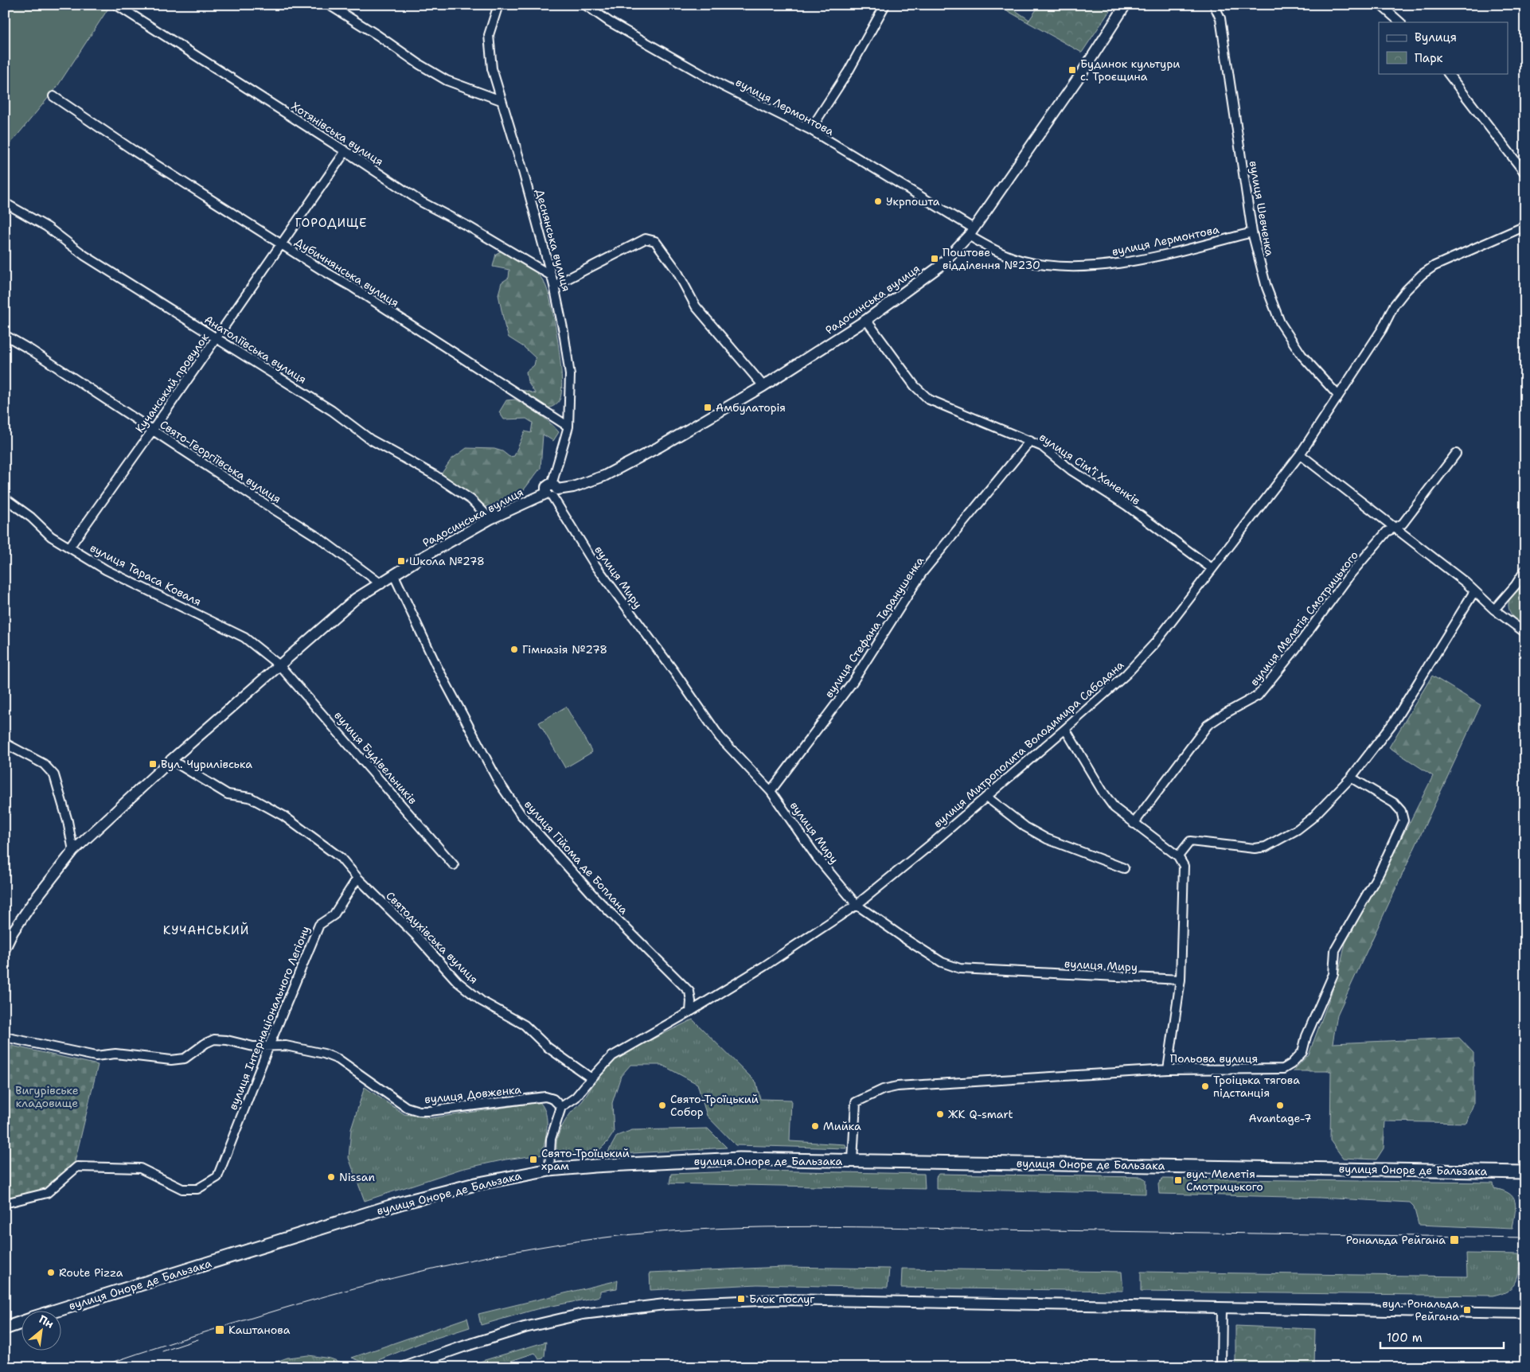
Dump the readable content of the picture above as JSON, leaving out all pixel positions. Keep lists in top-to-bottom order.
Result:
{
  "streets": {
    "main road": ["вулиця Оноре де Бальзака"],
    "street": [
      "вулиця Лермонтова",
      "Хотянівська вулиця",
      "вулиця Шевченка",
      "Деснянська вулиця",
      "Дубичнянська вулиця",
      "Радосинська вулиця",
      "Анатоліївська вулиця",
      "Кучанський провулок",
      "Свято-Георгіївська вулиця",
      "вулиця Сімʼї Ханенків",
      "вулиця Тараса Коваля",
      "вулиця Миру",
      "вулиця Мелетія Смотрицького",
      "вулиця Стефана Таранушенка",
      "вулиця Митрополита Володимира Сабодана",
      "вулиця Будівельників",
      "вулиця Гійома де Боплана",
      "Святодухівська вулиця",
      "вулиця Інтернаціонального Легіону",
      "Польова вулиця",
      "вулиця Довженка"
    ]
  },
  "crossings": [
    ["вулиця Лермонтова", "вулиця Шевченка"],
    ["вулиця Лермонтова", "Радосинська вулиця"],
    ["Хотянівська вулиця", "Деснянська вулиця"],
    ["Хотянівська вулиця", "Кучанський провулок"],
    ["вулиця Шевченка", "вулиця Митрополита Володимира Сабодана"],
    ["Деснянська вулиця", "Дубичнянська вулиця"],
    ["Деснянська вулиця", "Радосинська вулиця"],
    ["Деснянська вулиця", "вулиця Миру"],
    ["Дубичнянська вулиця", "Кучанський провулок"],
    ["Радосинська вулиця", "Анатоліївська вулиця"],
    ["Радосинська вулиця", "Свято-Георгіївська вулиця"],
    ["Радосинська вулиця", "вулиця Сімʼї Ханенків"],
    ["Радосинська вулиця", "вулиця Тараса Коваля"],
    ["Радосинська вулиця", "вулиця Миру"],
    ["Радосинська вулиця", "вулиця Будівельників"],
    ["Радосинська вулиця", "вулиця Гійома де Боплана"],
    ["Радосинська вулиця", "Святодухівська вулиця"],
    ["Анатоліївська вулиця", "Кучанський провулок"],
    ["Кучанський провулок", "Свято-Георгіївська вулиця"],
    ["Кучанський провулок", "вулиця Тараса Коваля"],
    ["вулиця Сімʼї Ханенків", "вулиця Стефана Таранушенка"],
    ["вулиця Сімʼї Ханенків", "вулиця Митрополита Володимира Сабодана"],
    ["вулиця Тараса Коваля", "вулиця Будівельників"],
    ["вулиця Миру", "вулиця Стефана Таранушенка"],
    ["вулиця Миру", "вулиця Митрополита Володимира Сабодана"],
    ["вулиця Митрополита Володимира Сабодана", "вулиця Гійома де Боплана"],
    ["вулиця Митрополита Володимира Сабодана", "Святодухівська вулиця"],
    ["вулиця Митрополита Володимира Сабодана", "вулиця Довженка"],
    ["Святодухівська вулиця", "вулиця Інтернаціонального Легіону"],
    ["вулиця Інтернаціонального Легіону", "вулиця Довженка"],
    ["Польова вулиця", "вулиця Оноре де Бальзака"]
  ],
  "districts": ["ГОРОДИЩЕ", "КУЧАНСЬКИЙ"],
  "parks": ["Вигурівське кладовище"],
  "places": {
    "transit": [
      "Будинок культури с. Троєщина",
      "Поштове відділення №230",
      "Амбулаторія",
      "Школа №278",
      "Вул. Чурилівська",
      "Свято-Троїцький храм",
      "вул. Мелетія Смотрицького",
      "Рональда Рейгана",
      "Блок послуг",
      "вул. Рональда Рейгана",
      "Каштанова"
    ],
    "other": [
      "Укрпошта",
      "Гімназія №278",
      "Троiцька тягова пiдстанцiя",
      "Свято-Троїцький Собор",
      "Avantage-7",
      "ЖК Q-smart",
      "Мийка",
      "Nissan",
      "Route Pizza"
    ]
  },
  "legend": ["Вулиця", "Парк"],
  "scale_bar": "100 m",
  "north": "top right"
}
